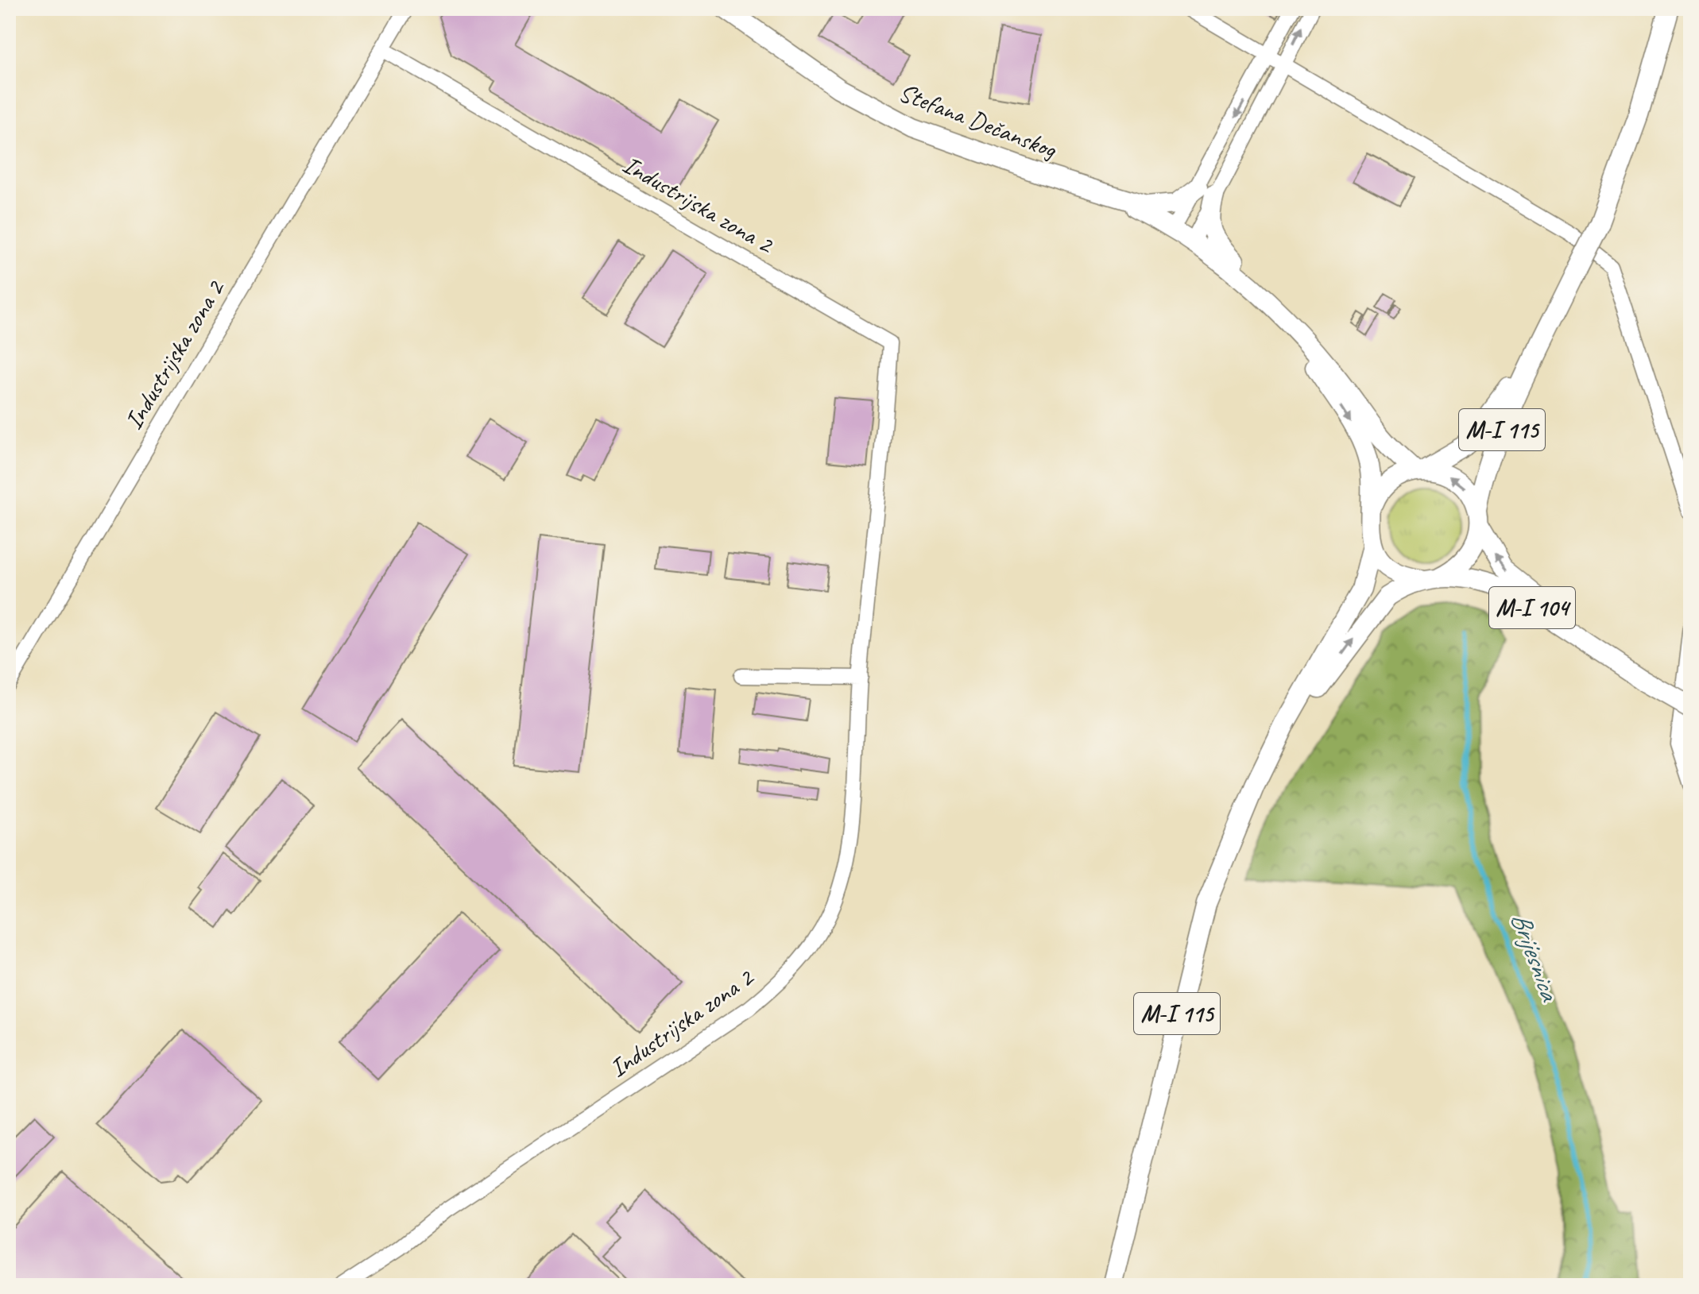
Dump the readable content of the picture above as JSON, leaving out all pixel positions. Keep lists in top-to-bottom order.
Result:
{
  "streets": {
    "main road": ["Stefana Dečanskog", "M-I 115", "M-I 104"],
    "street": ["Industrijska zona 2"]
  },
  "crossings": [
    ["M-I 115", "M-I 104"]
  ],
  "water": ["Brijesnica"]
}
